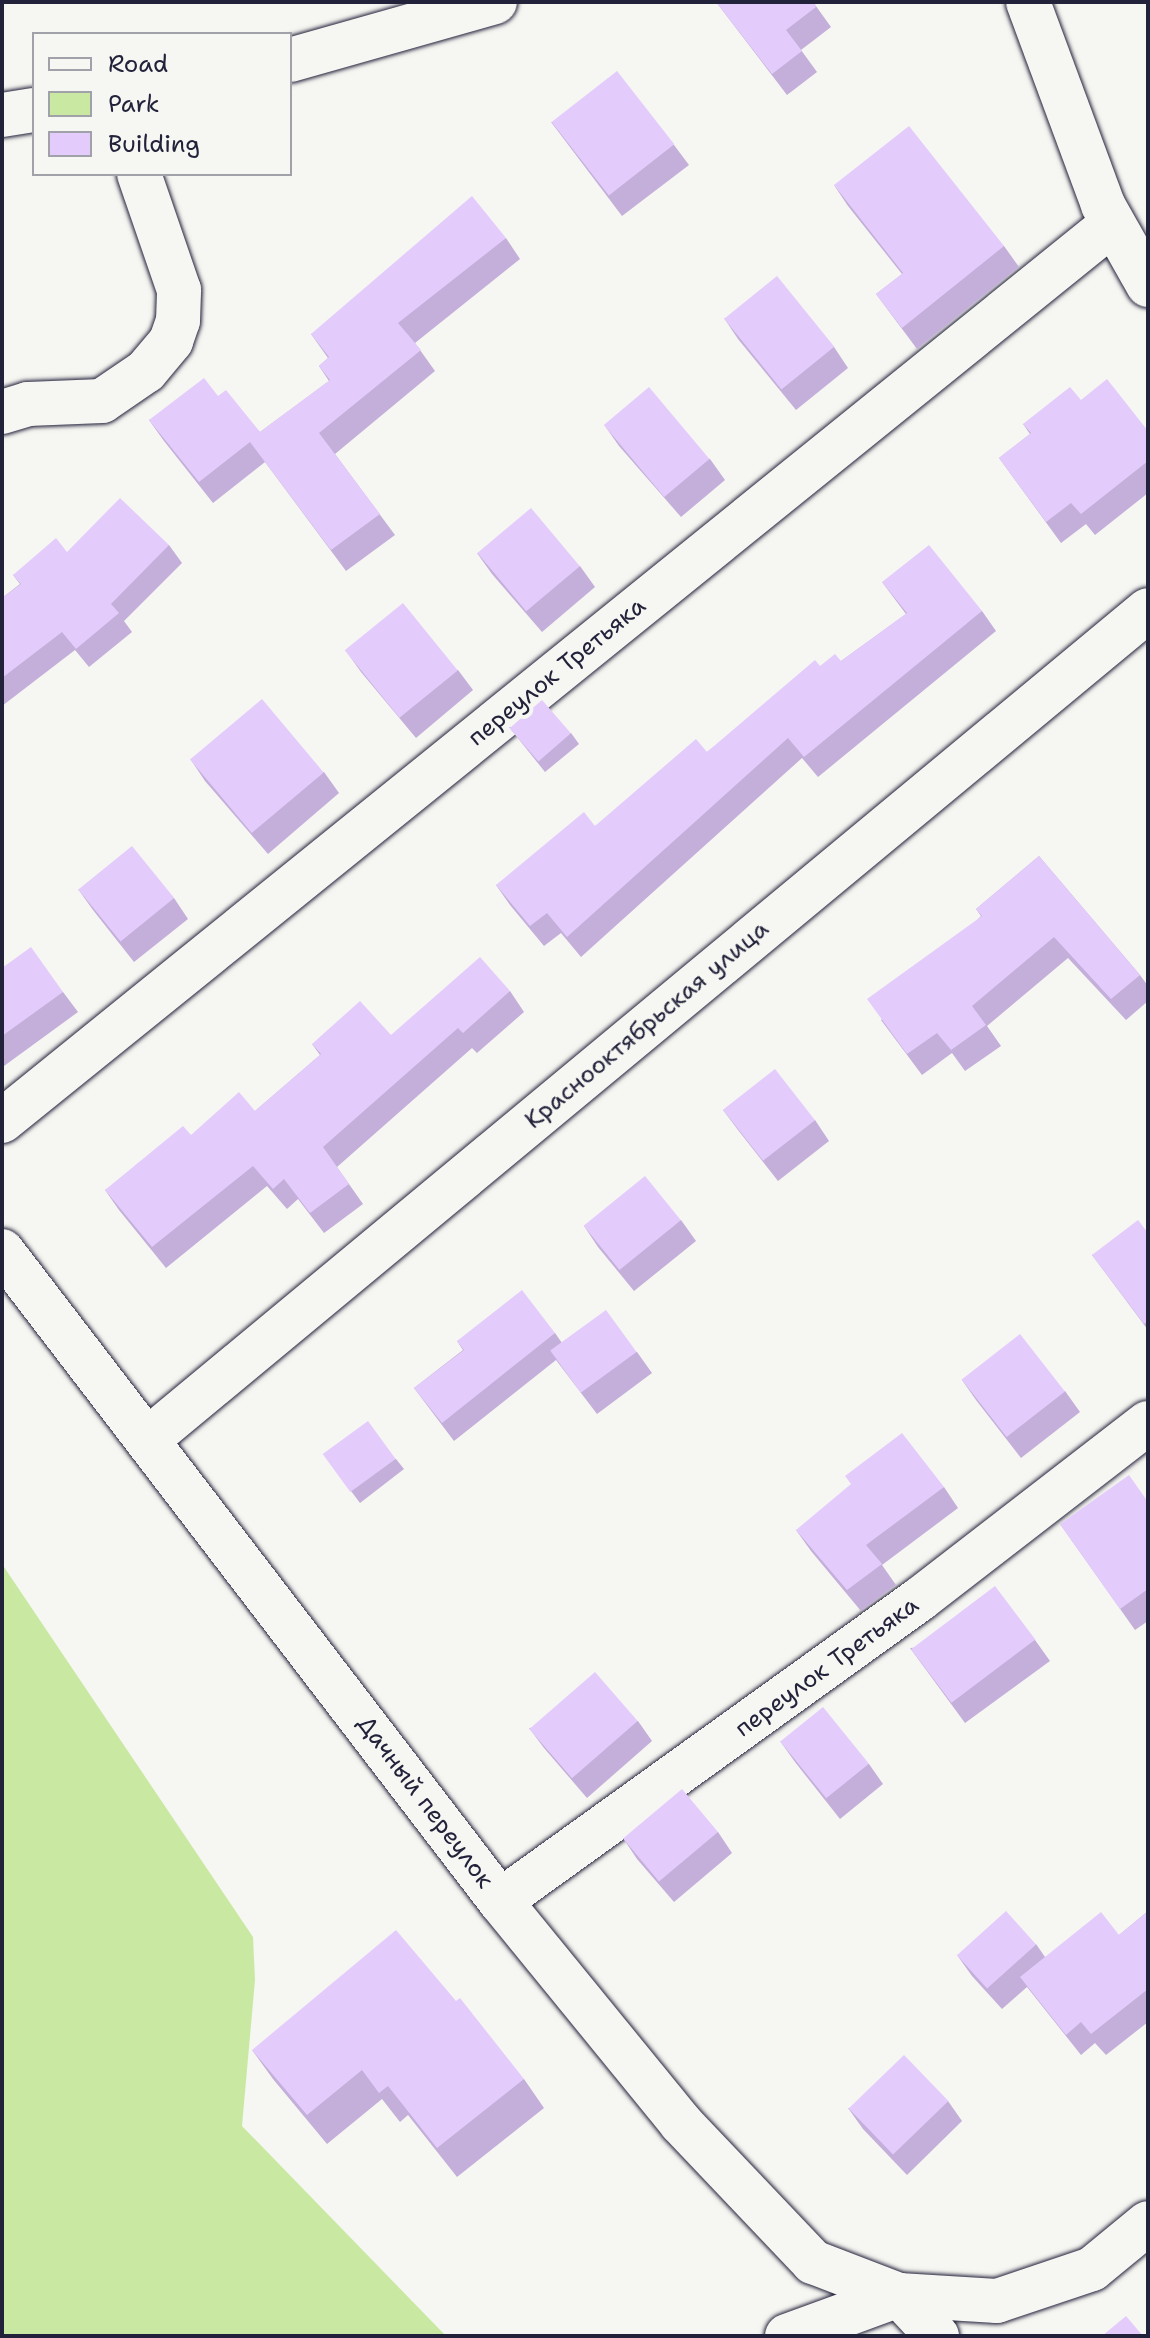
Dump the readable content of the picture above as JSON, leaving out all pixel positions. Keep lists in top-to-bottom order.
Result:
{
  "streets": {
    "street": ["переулок Третьяка", "Краснооктябрьская улица", "Дачный переулок"]
  },
  "crossings": [
    ["переулок Третьяка", "Дачный переулок"],
    ["Краснооктябрьская улица", "Дачный переулок"]
  ],
  "legend": ["Road", "Park", "Building"]
}
